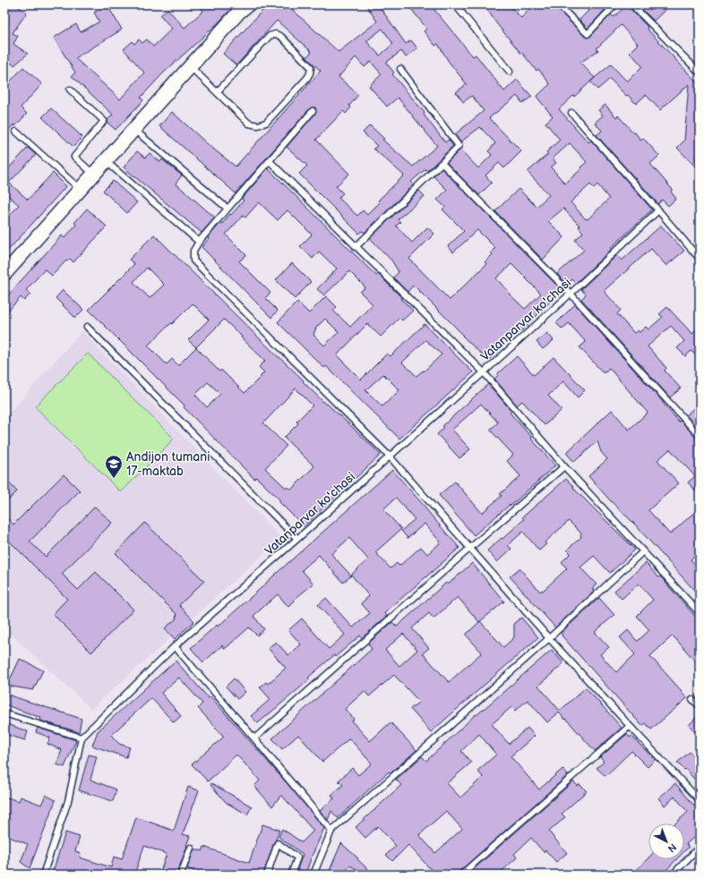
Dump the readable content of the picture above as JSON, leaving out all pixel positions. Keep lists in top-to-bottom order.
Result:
{
  "streets": {
    "lane": ["Vatanparvar ko'chasi"]
  },
  "places": {
    "school or university": ["Andijon tumani 17-maktab"]
  },
  "north": "bottom right"
}
